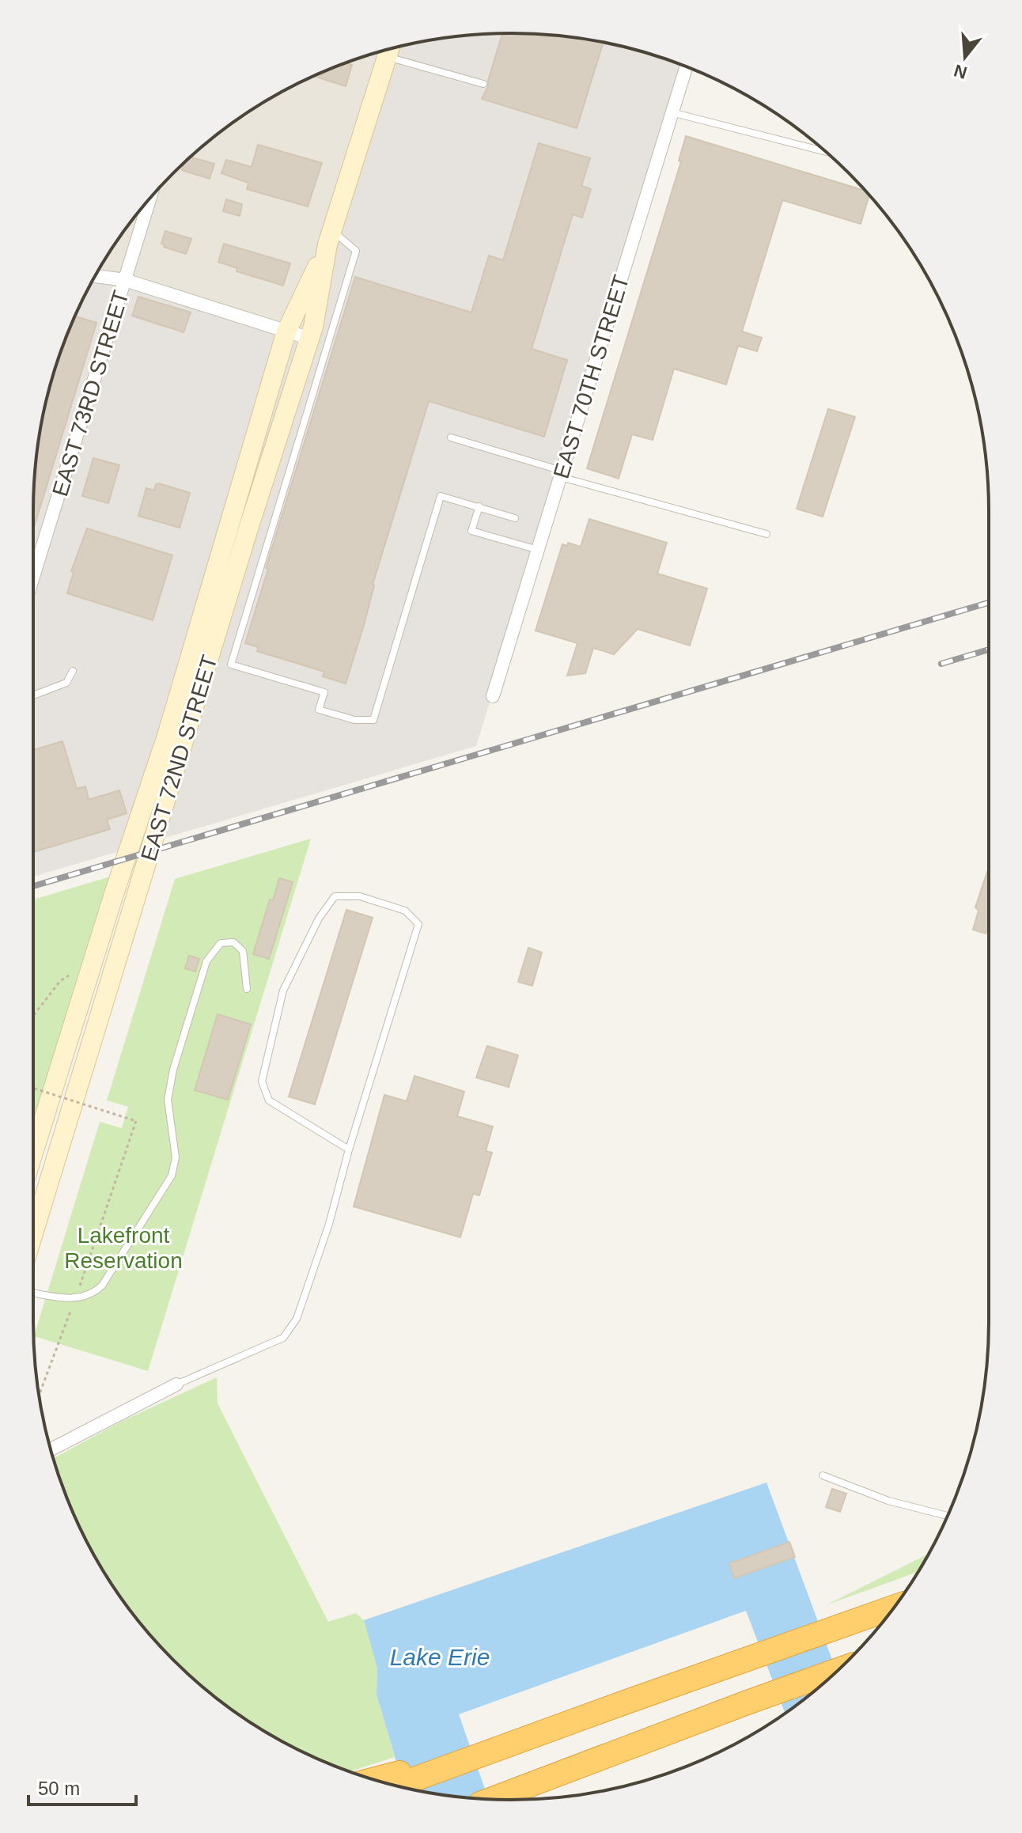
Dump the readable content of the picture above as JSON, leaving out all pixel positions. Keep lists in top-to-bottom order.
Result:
{
  "streets": {
    "main road": ["EAST 72ND STREET"],
    "street": ["EAST 70TH STREET", "EAST 73RD STREET"]
  },
  "water": ["Lake Erie"],
  "parks": ["Lakefront Reservation"],
  "scale_bar": "50 m",
  "north": "bottom"
}
